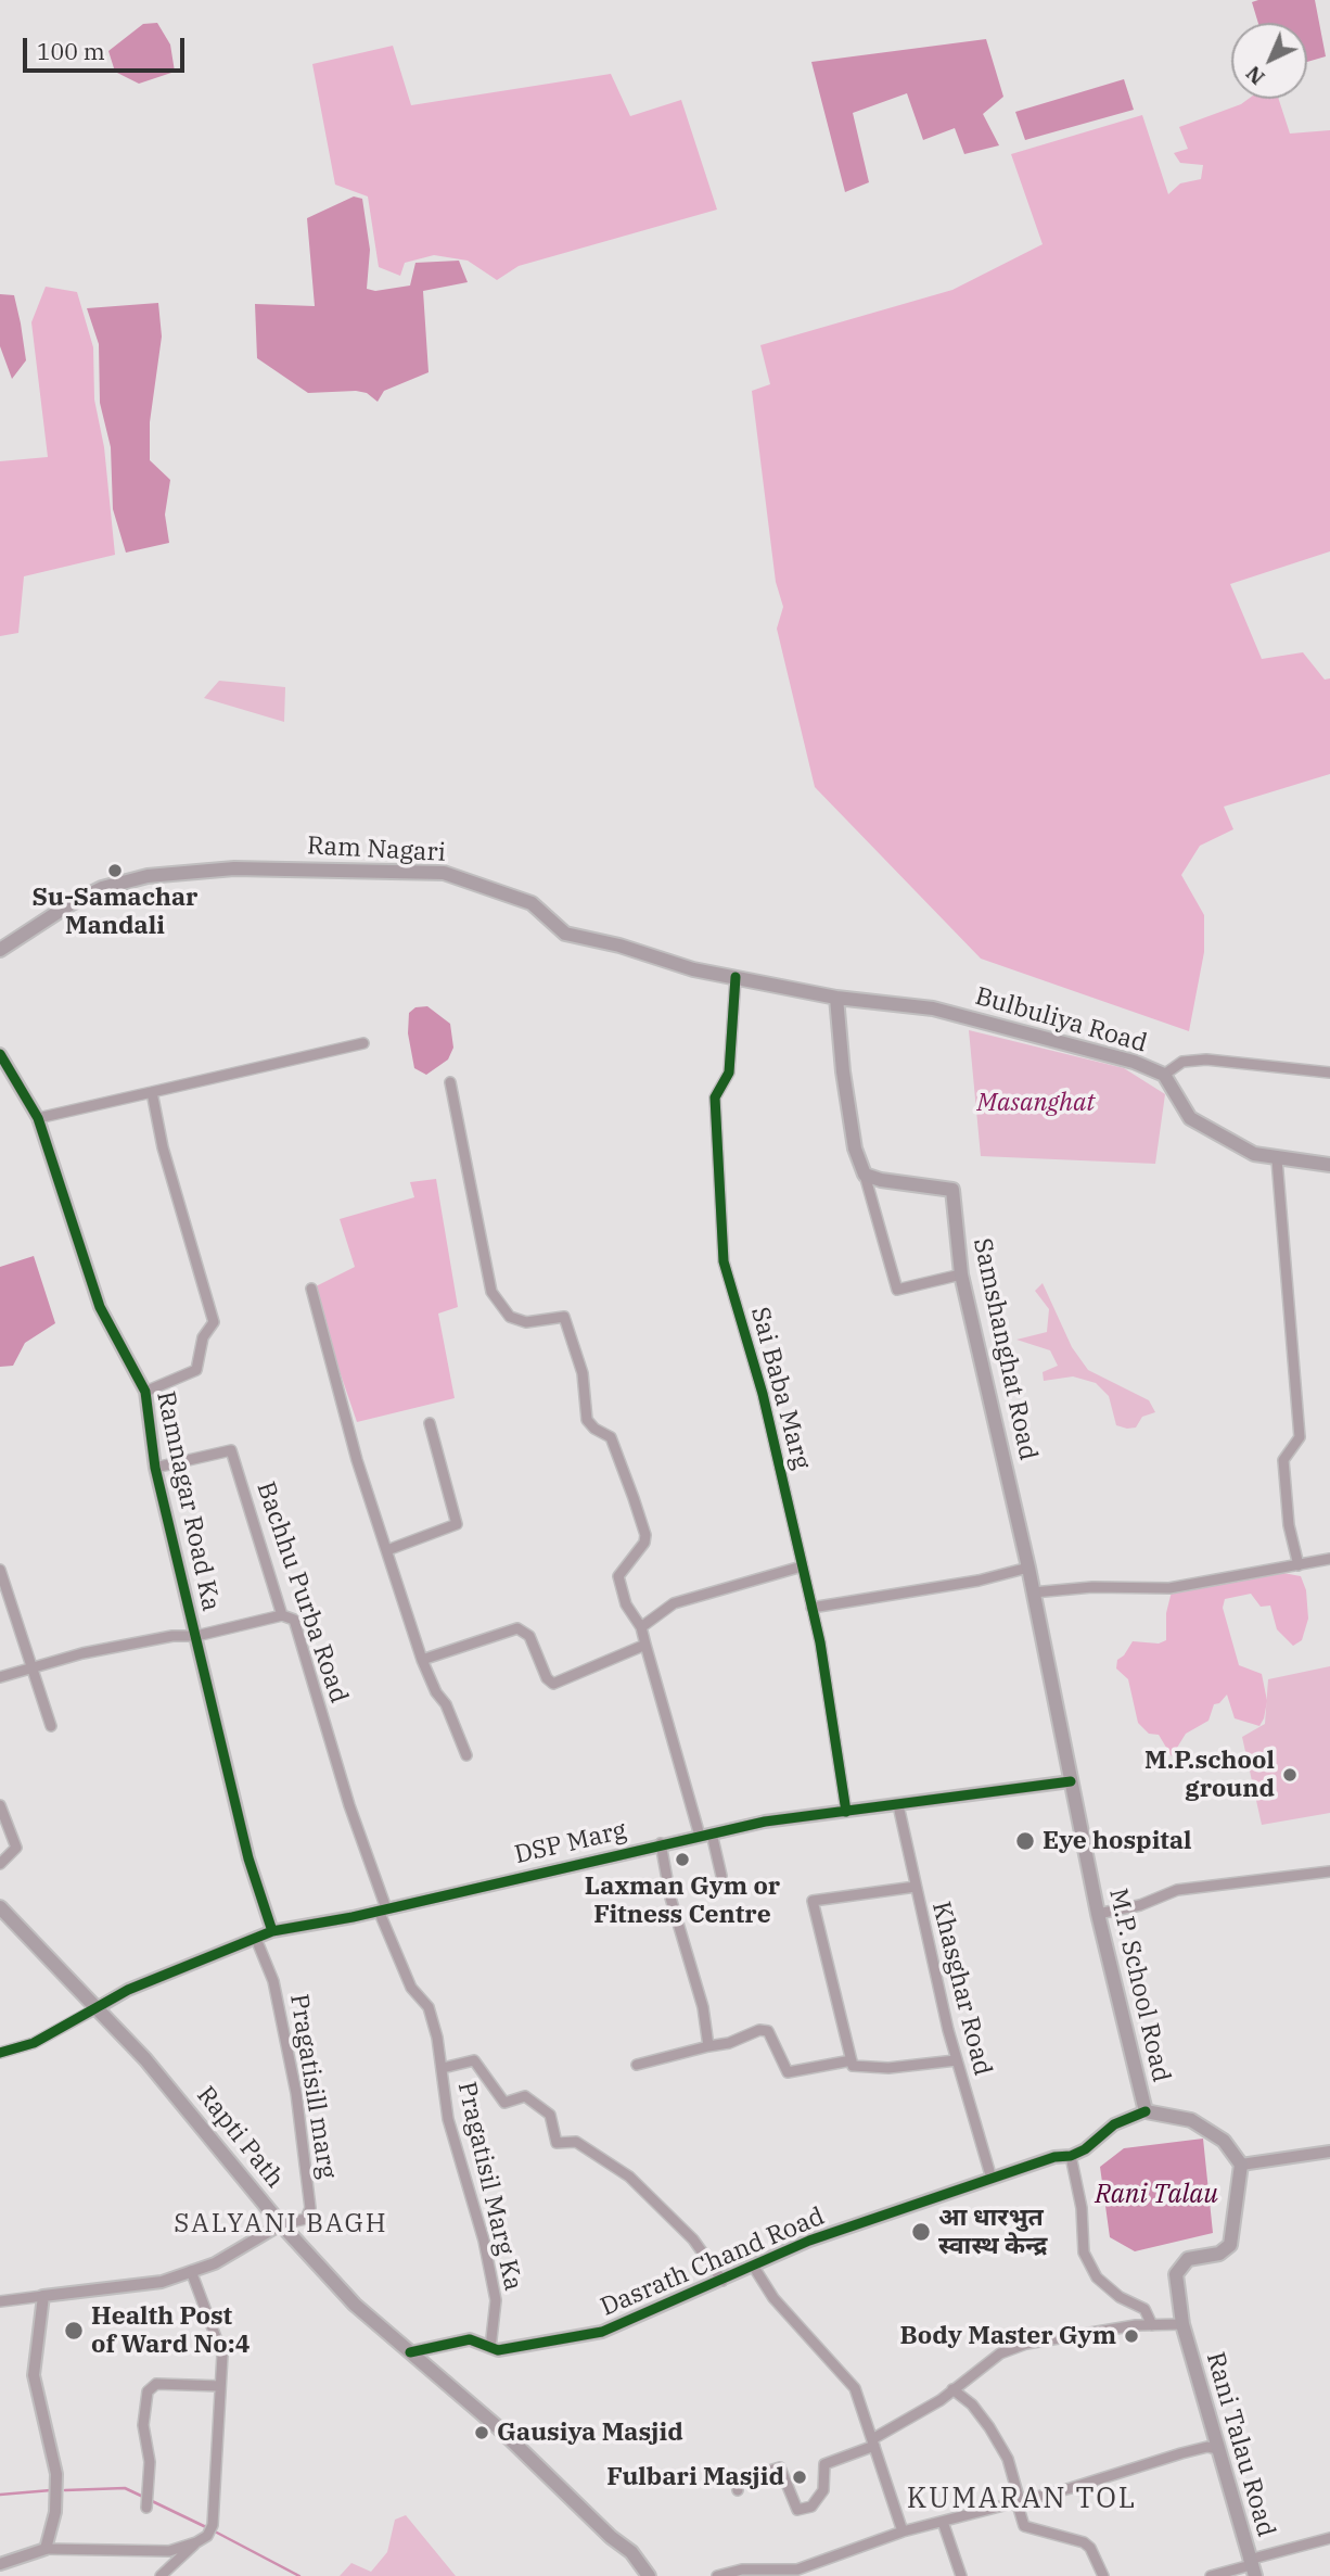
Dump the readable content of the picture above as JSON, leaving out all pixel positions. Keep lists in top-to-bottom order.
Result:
{
  "streets": {
    "main road": [
      "Ram Nagari",
      "Bulbuliya Road",
      "Samshanghat Road",
      "M.P. School Road",
      "Rapti Path",
      "Rani Talau Road"
    ],
    "street": [
      "Sai Baba Marg",
      "Ramnagar Road Ka",
      "Bachhu Purba Road",
      "DSP Marg",
      "Khasghar Road",
      "Pragatisill marg",
      "Pragatisil Marg Ka",
      "Dasrath Chand Road"
    ]
  },
  "crossings": [
    ["Ram Nagari", "Bulbuliya Road"],
    ["Ram Nagari", "Sai Baba Marg"],
    ["Samshanghat Road", "DSP Marg"],
    ["Samshanghat Road", "M.P. School Road"],
    ["Sai Baba Marg", "DSP Marg"],
    ["Ramnagar Road Ka", "Bachhu Purba Road"],
    ["Ramnagar Road Ka", "DSP Marg"],
    ["Bachhu Purba Road", "DSP Marg"],
    ["Bachhu Purba Road", "Pragatisil Marg Ka"],
    ["DSP Marg", "M.P. School Road"],
    ["DSP Marg", "Khasghar Road"],
    ["DSP Marg", "Pragatisill marg"],
    ["DSP Marg", "Rapti Path"],
    ["DSP Marg", "Pragatisil Marg Ka"],
    ["Khasghar Road", "Dasrath Chand Road"],
    ["Pragatisill marg", "Rapti Path"],
    ["Rapti Path", "Dasrath Chand Road"],
    ["Pragatisil Marg Ka", "Dasrath Chand Road"]
  ],
  "districts": ["SALYANI BAGH", "KUMARAN TOL"],
  "water": ["Rani Talau"],
  "parks": ["Masanghat"],
  "places": [
    "Su-Samachar Mandali",
    "M.P.school ground",
    "Eye hospital",
    "Laxman Gym or Fitness Centre",
    "आ धारभुत स्वास्थ केन्द्र",
    "Health Post of Ward No:4",
    "Body Master Gym",
    "Gausiya Masjid",
    "Fulbari Masjid"
  ],
  "scale_bar": "100 m",
  "north": "bottom left"
}
